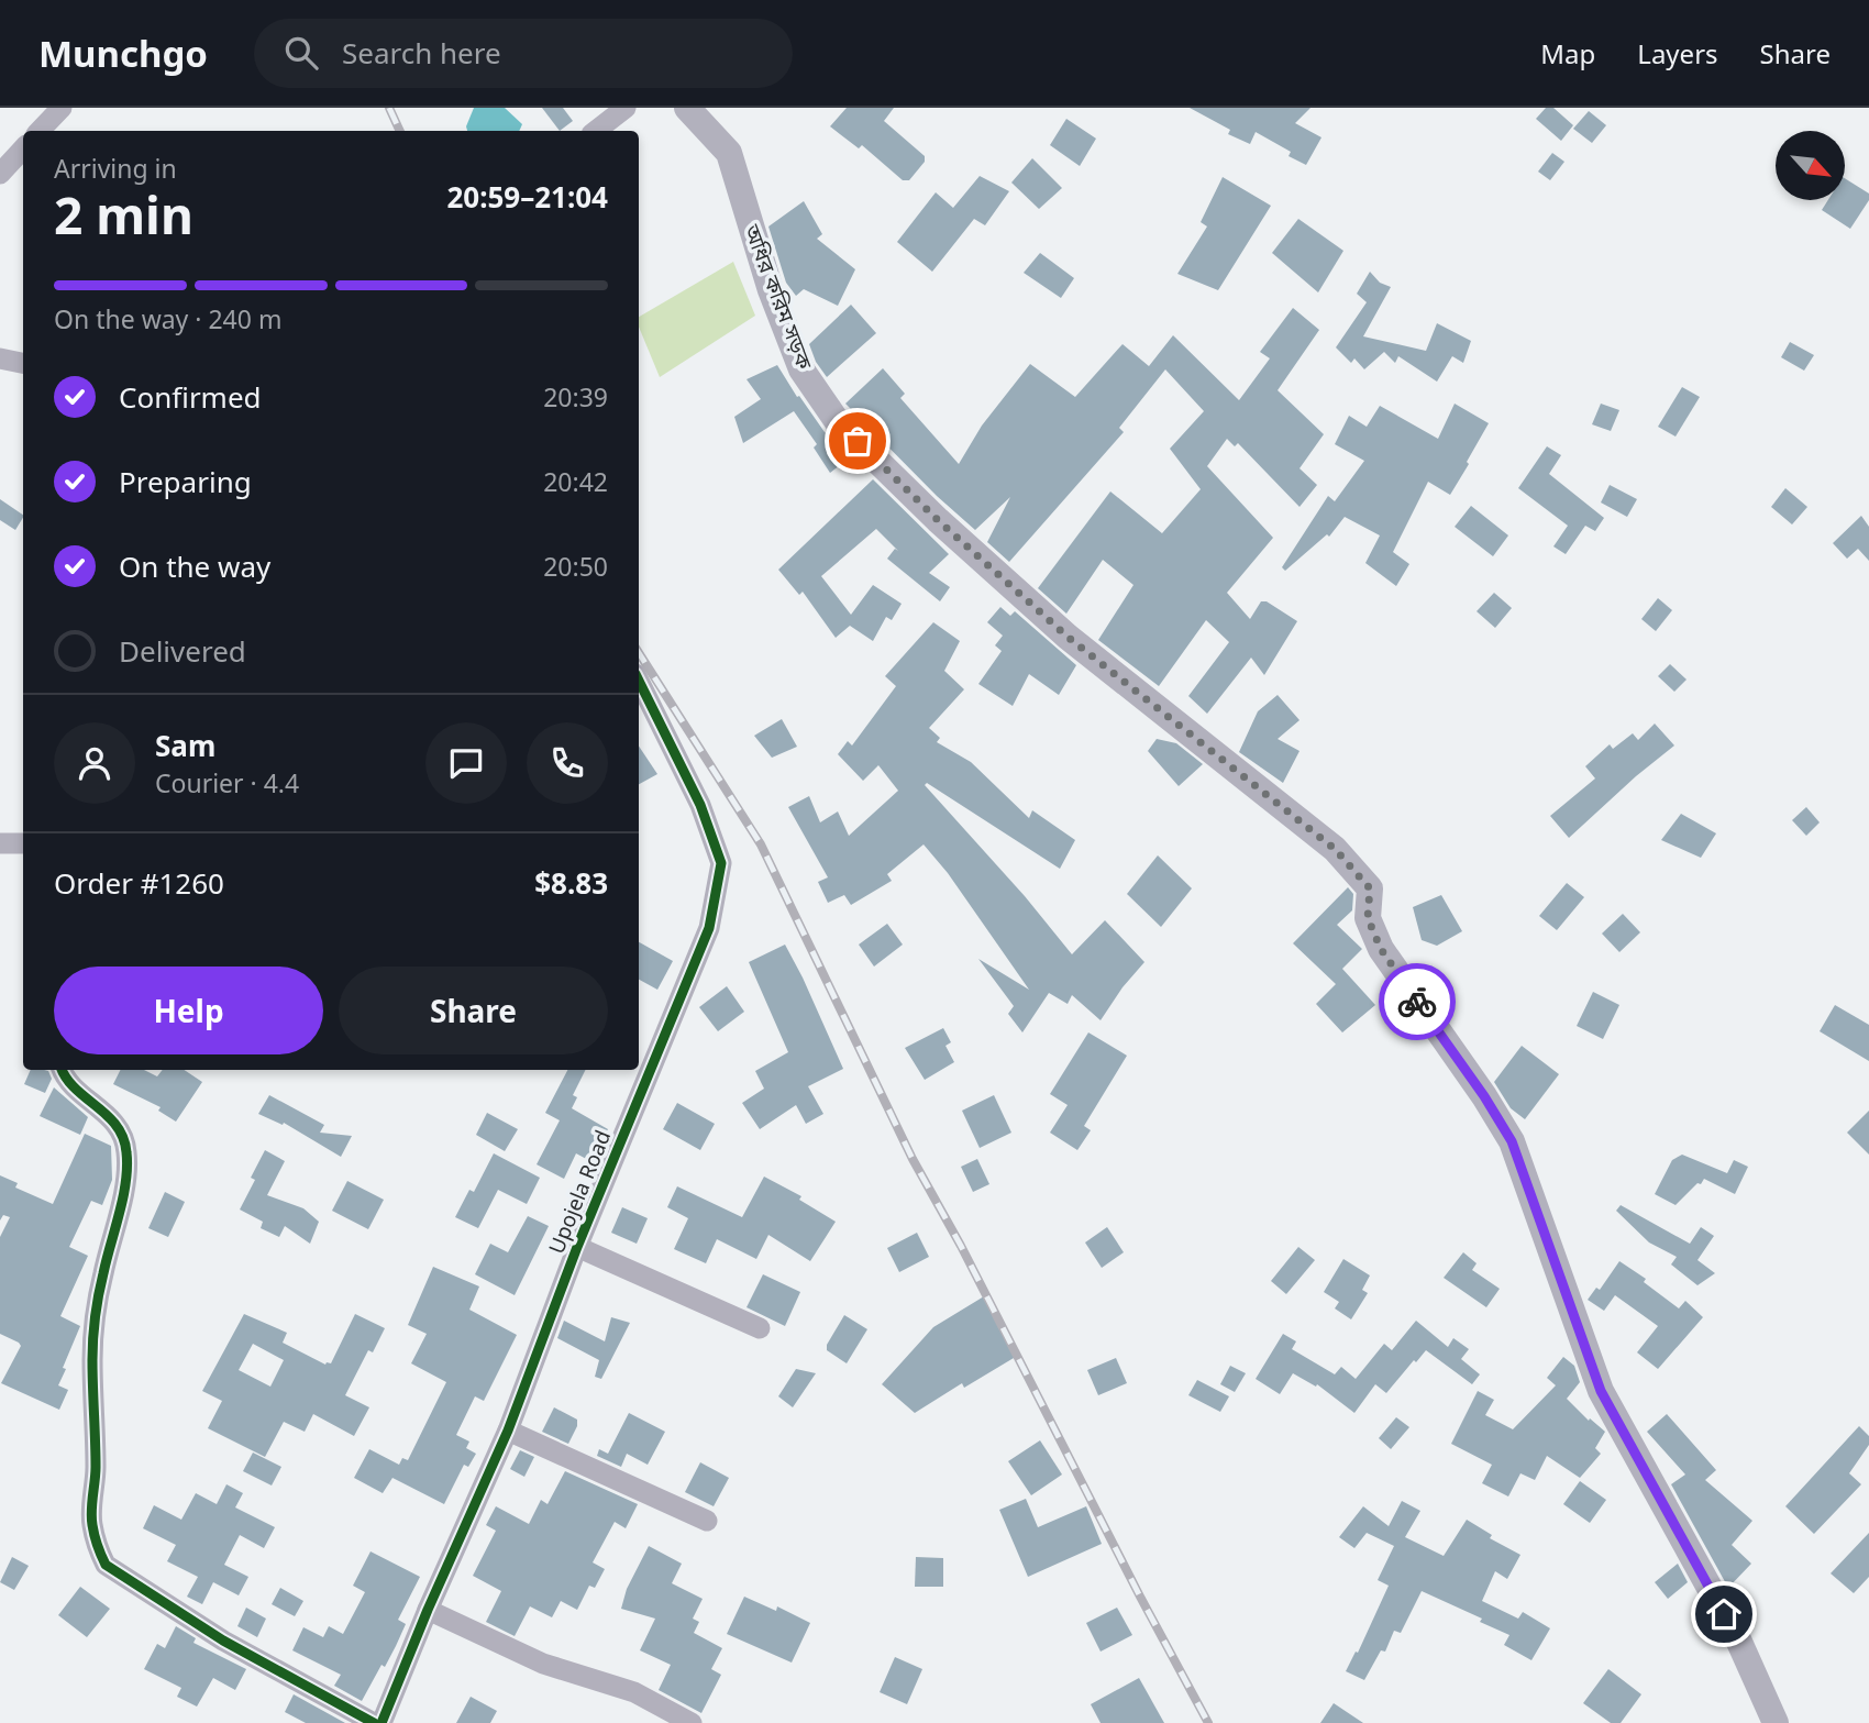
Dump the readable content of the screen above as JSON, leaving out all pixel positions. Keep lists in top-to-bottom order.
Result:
{
  "streets": {
    "main road": ["অধির করিম সড়ক"],
    "street": ["Upojela Road"]
  },
  "north": "bottom right",
  "page": {
    "header": "Munchgo",
    "search": "Search here",
    "nav": ["Map", "Layers", "Share"],
    "heading": ["2 min", "Arriving in", "20:59–21:04"],
    "panel": [
      "Sam",
      "Courier · 4.4",
      "Order #1260",
      "$8.83"
    ],
    "bar": "On the way · 240 m",
    "list": [
      ["Confirmed", "20:39"],
      ["Preparing", "20:42"],
      ["On the way", "20:50"],
      "Delivered"
    ],
    "buttons": ["Help", "Share"]
  }
}
